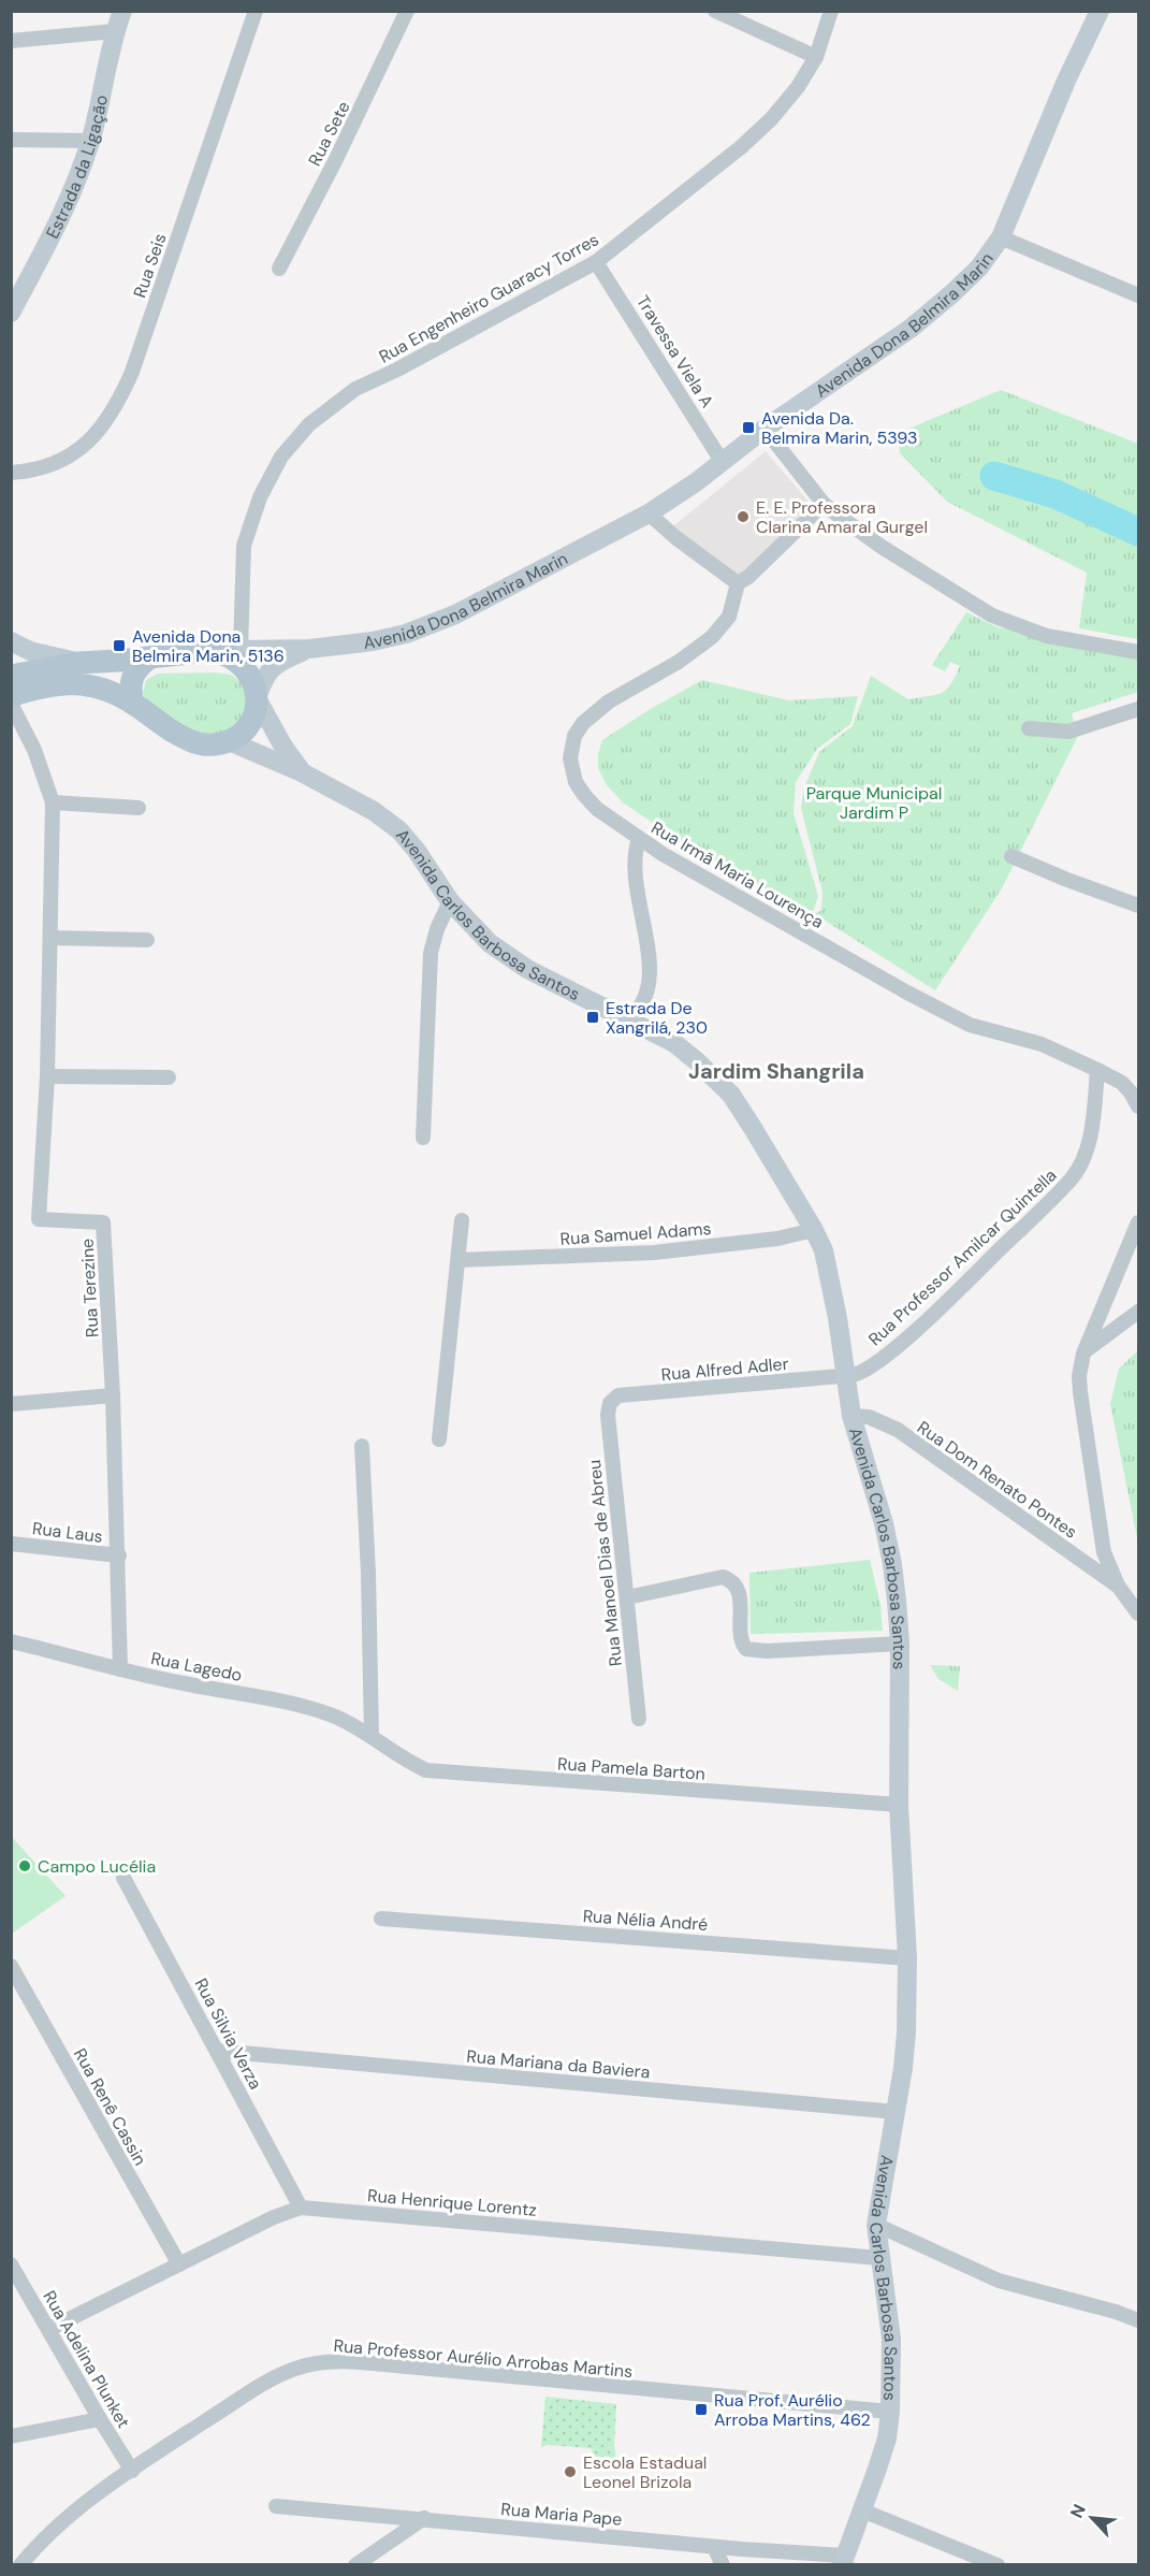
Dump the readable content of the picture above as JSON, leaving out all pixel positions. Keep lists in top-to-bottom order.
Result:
{
  "streets": {
    "main road": ["Estrada da Ligação", "Avenida Dona Belmira Marin", "Avenida Carlos Barbosa Santos"],
    "street": [
      "Rua Sete",
      "Rua Seis",
      "Rua Engenheiro Guaracy Torres",
      "Travessa Viela A",
      "Rua Irmã Maria Lourença",
      "Rua Samuel Adams",
      "Rua Professor Amilcar Quintella",
      "Rua Terezine",
      "Rua Alfred Adler",
      "Rua Dom Renato Pontes",
      "Rua Laus",
      "Rua Manoel Dias de Abreu",
      "Rua Lagedo",
      "Rua Pamela Barton",
      "Rua Nélia André",
      "Rua Silvia Verza",
      "Rua Mariana da Baviera",
      "Rua Renê Cassin",
      "Rua Henrique Lorentz",
      "Rua Professor Aurélio Arrobas Martins",
      "Rua Adelina Plunket",
      "Rua Maria Pape"
    ]
  },
  "crossings": [
    ["Rua Engenheiro Guaracy Torres", "Avenida Dona Belmira Marin"],
    ["Rua Engenheiro Guaracy Torres", "Travessa Viela A"],
    ["Rua Engenheiro Guaracy Torres", "Avenida Carlos Barbosa Santos"],
    ["Avenida Dona Belmira Marin", "Travessa Viela A"],
    ["Avenida Dona Belmira Marin", "Avenida Carlos Barbosa Santos"],
    ["Avenida Dona Belmira Marin", "Rua Terezine"],
    ["Rua Irmã Maria Lourença", "Rua Professor Amilcar Quintella"],
    ["Avenida Carlos Barbosa Santos", "Rua Samuel Adams"],
    ["Avenida Carlos Barbosa Santos", "Rua Professor Amilcar Quintella"],
    ["Avenida Carlos Barbosa Santos", "Rua Alfred Adler"],
    ["Avenida Carlos Barbosa Santos", "Rua Dom Renato Pontes"],
    ["Avenida Carlos Barbosa Santos", "Rua Pamela Barton"],
    ["Avenida Carlos Barbosa Santos", "Rua Nélia André"],
    ["Avenida Carlos Barbosa Santos", "Rua Mariana da Baviera"],
    ["Avenida Carlos Barbosa Santos", "Rua Henrique Lorentz"],
    ["Avenida Carlos Barbosa Santos", "Rua Professor Aurélio Arrobas Martins"],
    ["Avenida Carlos Barbosa Santos", "Rua Maria Pape"],
    ["Rua Professor Amilcar Quintella", "Rua Alfred Adler"],
    ["Rua Terezine", "Rua Laus"],
    ["Rua Terezine", "Rua Lagedo"],
    ["Rua Alfred Adler", "Rua Manoel Dias de Abreu"],
    ["Rua Lagedo", "Rua Pamela Barton"],
    ["Rua Silvia Verza", "Rua Mariana da Baviera"],
    ["Rua Silvia Verza", "Rua Henrique Lorentz"],
    ["Rua Renê Cassin", "Rua Henrique Lorentz"],
    ["Rua Henrique Lorentz", "Rua Adelina Plunket"],
    ["Rua Professor Aurélio Arrobas Martins", "Rua Adelina Plunket"]
  ],
  "districts": ["Jardim Shangrila"],
  "parks": ["Parque Municipal Jardim P"],
  "places": {
    "transit": [
      "Avenida Da. Belmira Marin, 5393",
      "Avenida Dona Belmira Marin, 5136",
      "Estrada De Xangrilá, 230",
      "Rua Prof. Aurélio Arroba Martins, 462"
    ],
    "other": ["E. E. Professora Clarina Amaral Gurgel", "Campo Lucélia", "Escola Estadual Leonel Brizola"]
  },
  "north": "top left"
}
